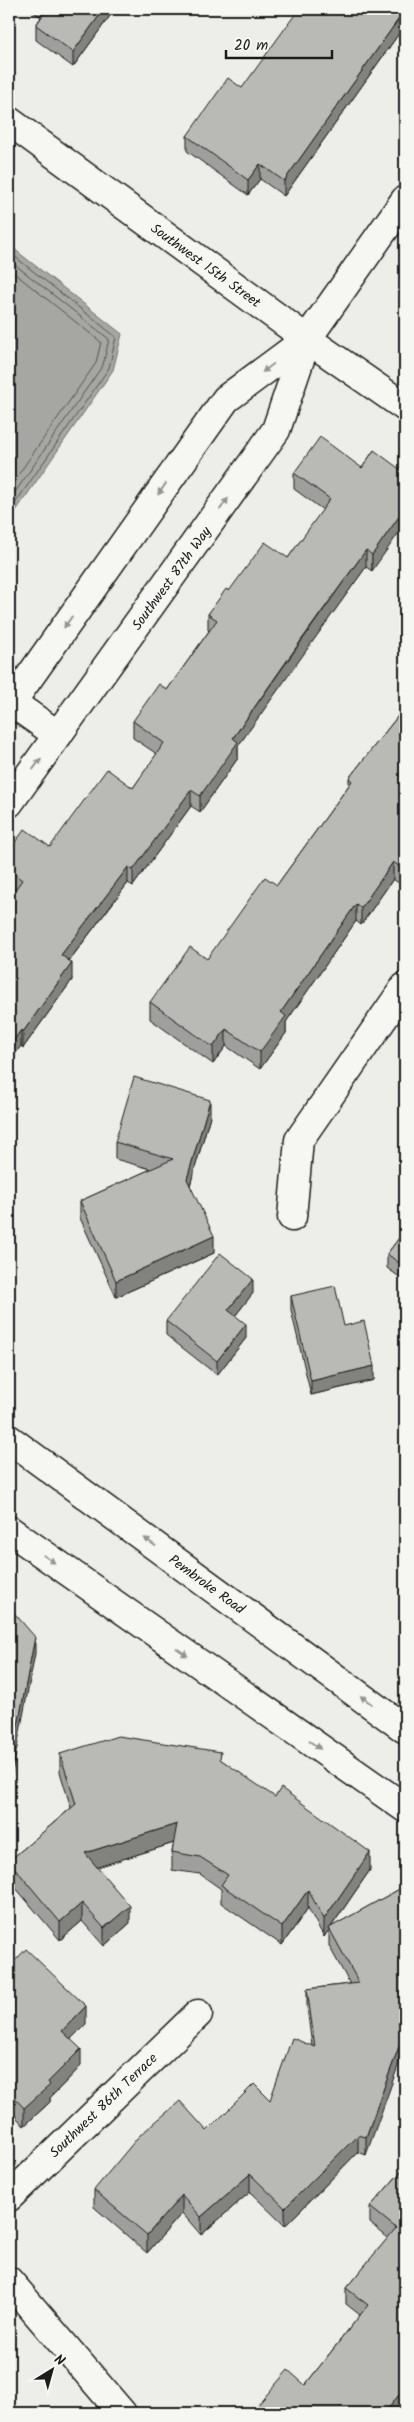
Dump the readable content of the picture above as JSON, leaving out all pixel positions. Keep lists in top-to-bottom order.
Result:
{
  "streets": {
    "street": [
      "Southwest 15th Street",
      "Southwest 87th Way",
      "Pembroke Road",
      "Southwest 86th Terrace"
    ]
  },
  "crossings": [
    ["Southwest 15th Street", "Southwest 87th Way"]
  ],
  "scale_bar": "20 m",
  "north": "top right"
}
